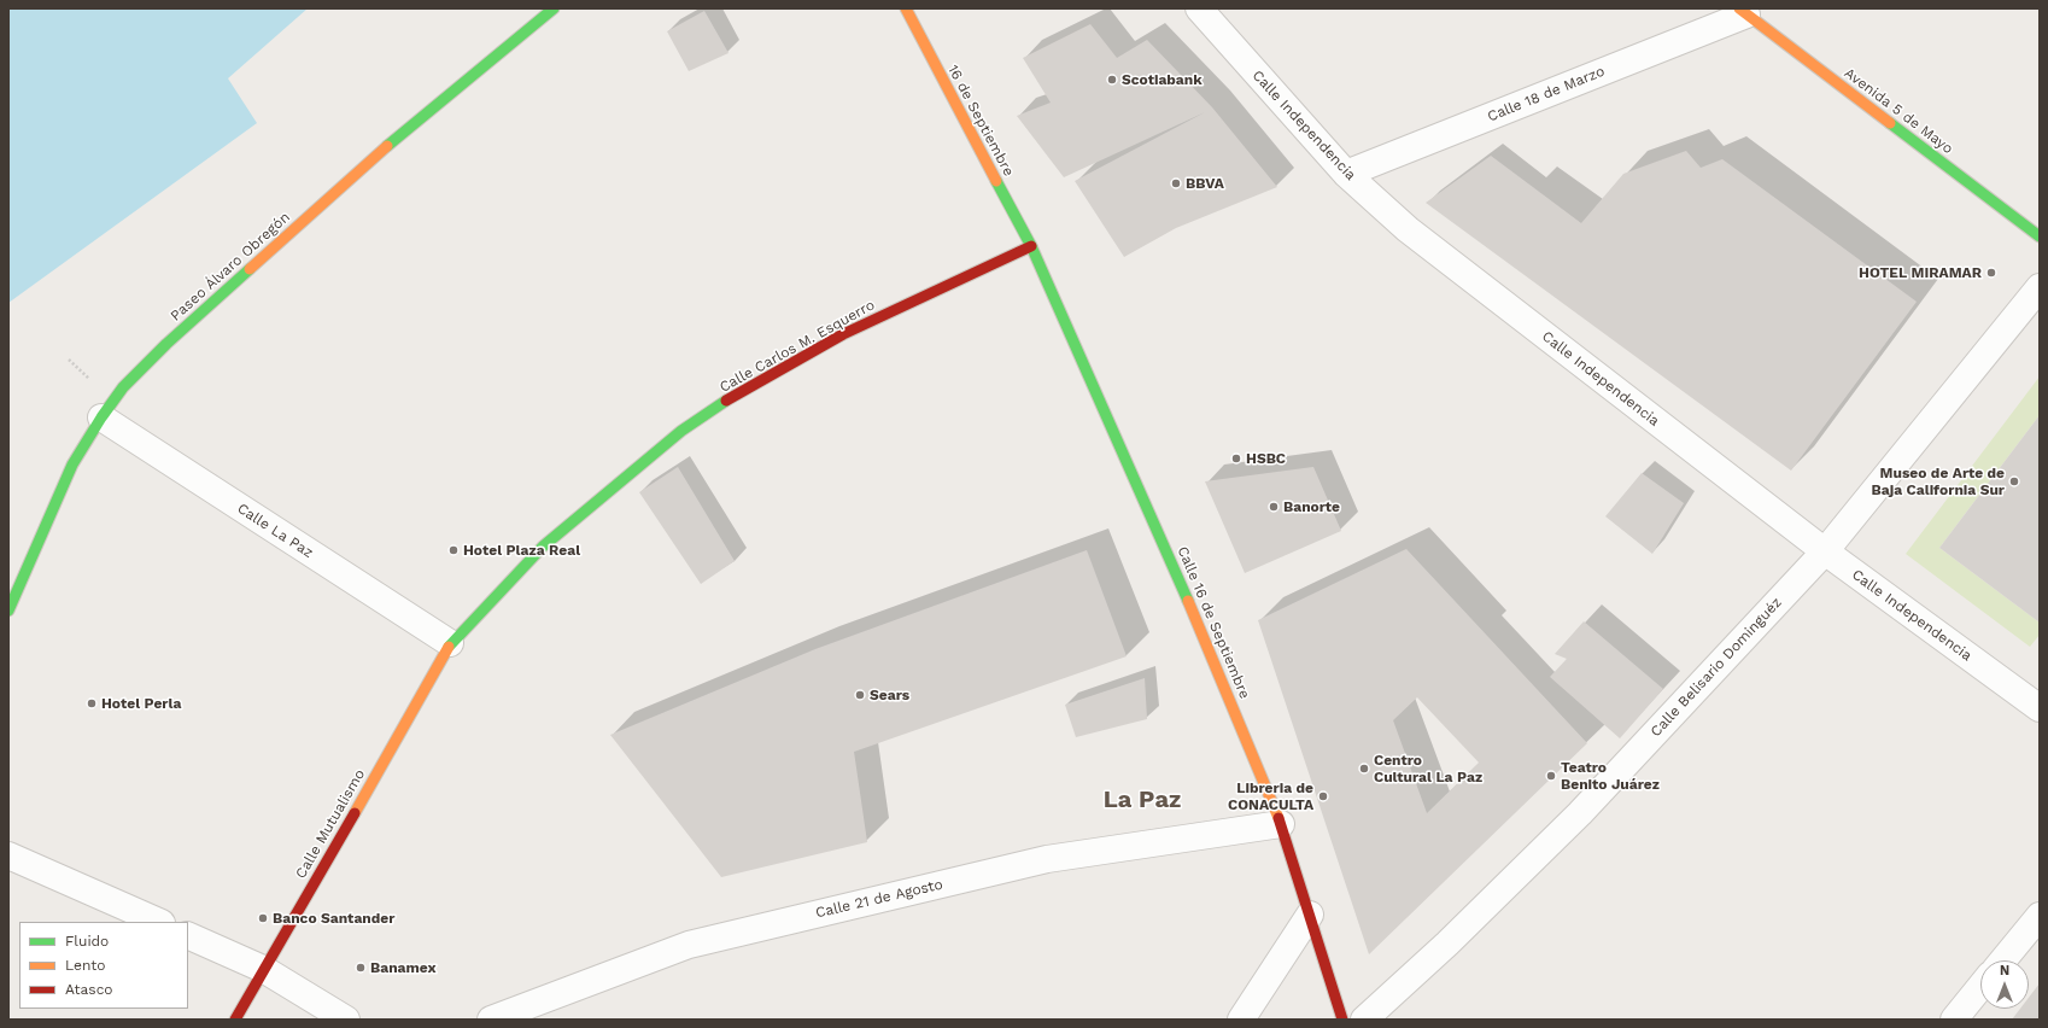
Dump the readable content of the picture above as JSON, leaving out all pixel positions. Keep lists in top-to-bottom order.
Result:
{
  "streets": {
    "street": [
      "Calle 18 de Marzo",
      "Avenida 5 de Mayo",
      "16 de Septiembre",
      "Calle Independencia",
      "Paseo Álvaro Obregón",
      "Calle Carlos M. Esquerro",
      "Calle La Paz",
      "Calle 16 de Septiembre",
      "Calle Belisario Dominguéz",
      "Calle Mutualismo",
      "Calle 21 de Agosto"
    ]
  },
  "crossings": [
    ["Calle 18 de Marzo", "Avenida 5 de Mayo"],
    ["Calle 18 de Marzo", "Calle Independencia"],
    ["16 de Septiembre", "Calle Carlos M. Esquerro"],
    ["16 de Septiembre", "Calle 16 de Septiembre"],
    ["Calle Independencia", "Calle Belisario Dominguéz"],
    ["Paseo Álvaro Obregón", "Calle La Paz"],
    ["Calle Carlos M. Esquerro", "Calle La Paz"],
    ["Calle Carlos M. Esquerro", "Calle 16 de Septiembre"],
    ["Calle Carlos M. Esquerro", "Calle Mutualismo"],
    ["Calle La Paz", "Calle Mutualismo"],
    ["Calle 16 de Septiembre", "Calle 21 de Agosto"]
  ],
  "districts": ["La Paz"],
  "places": [
    "Scotiabank",
    "BBVA",
    "HOTEL MIRAMAR",
    "HSBC",
    "Museo de Arte de Baja California Sur",
    "Banorte",
    "Hotel Plaza Real",
    "Sears",
    "Hotel Perla",
    "Centro Cultural La Paz",
    "Teatro Benito Juárez",
    "Libreria de CONACULTA",
    "Banco Santander",
    "Banamex"
  ],
  "legend": ["Fluido", "Lento", "Atasco"],
  "north": "top"
}
